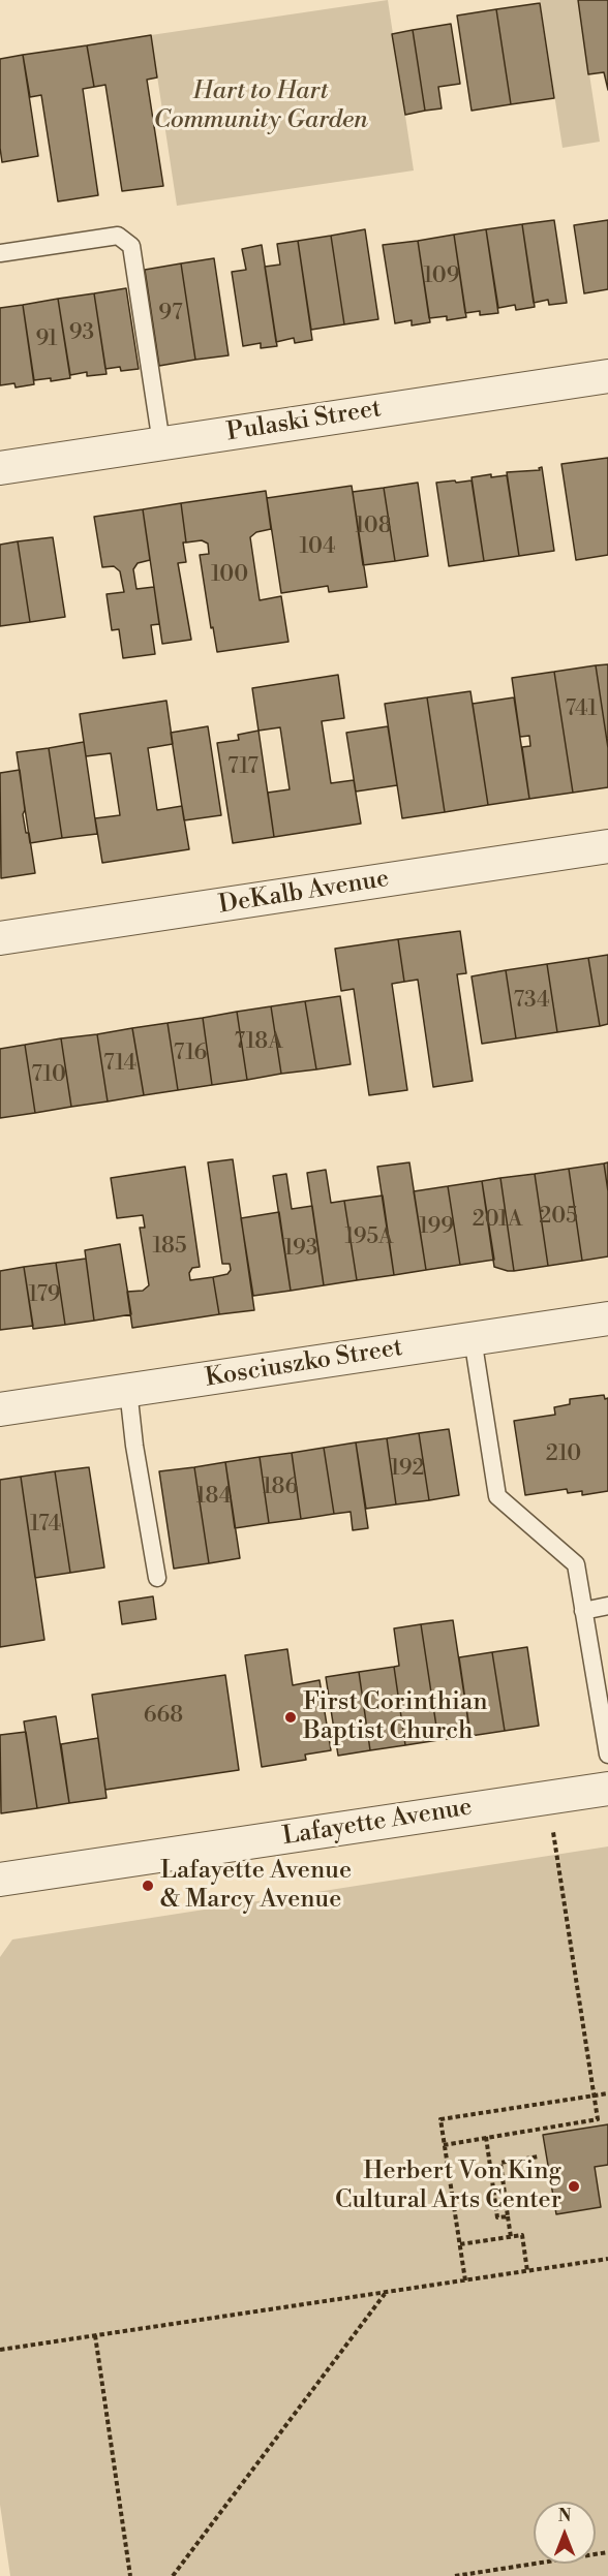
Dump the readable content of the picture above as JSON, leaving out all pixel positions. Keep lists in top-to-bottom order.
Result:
{
  "streets": {
    "street": [
      "Pulaski Street",
      "DeKalb Avenue",
      "Kosciuszko Street",
      "Lafayette Avenue"
    ]
  },
  "parks": ["Hart to Hart Community Garden"],
  "places": ["First Corinthian Baptist Church", "Lafayette Avenue & Marcy Avenue", "Herbert Von King Cultural Arts Center"],
  "house_numbers": [
    "109",
    "97",
    "93",
    "91",
    "108",
    "104",
    "100",
    "741",
    "717",
    "734",
    "718A",
    "716",
    "714",
    "710",
    "205",
    "201A",
    "199",
    "195A",
    "185",
    "193",
    "179",
    "210",
    "192",
    "186",
    "184",
    "174",
    "668"
  ],
  "north": "top"
}
